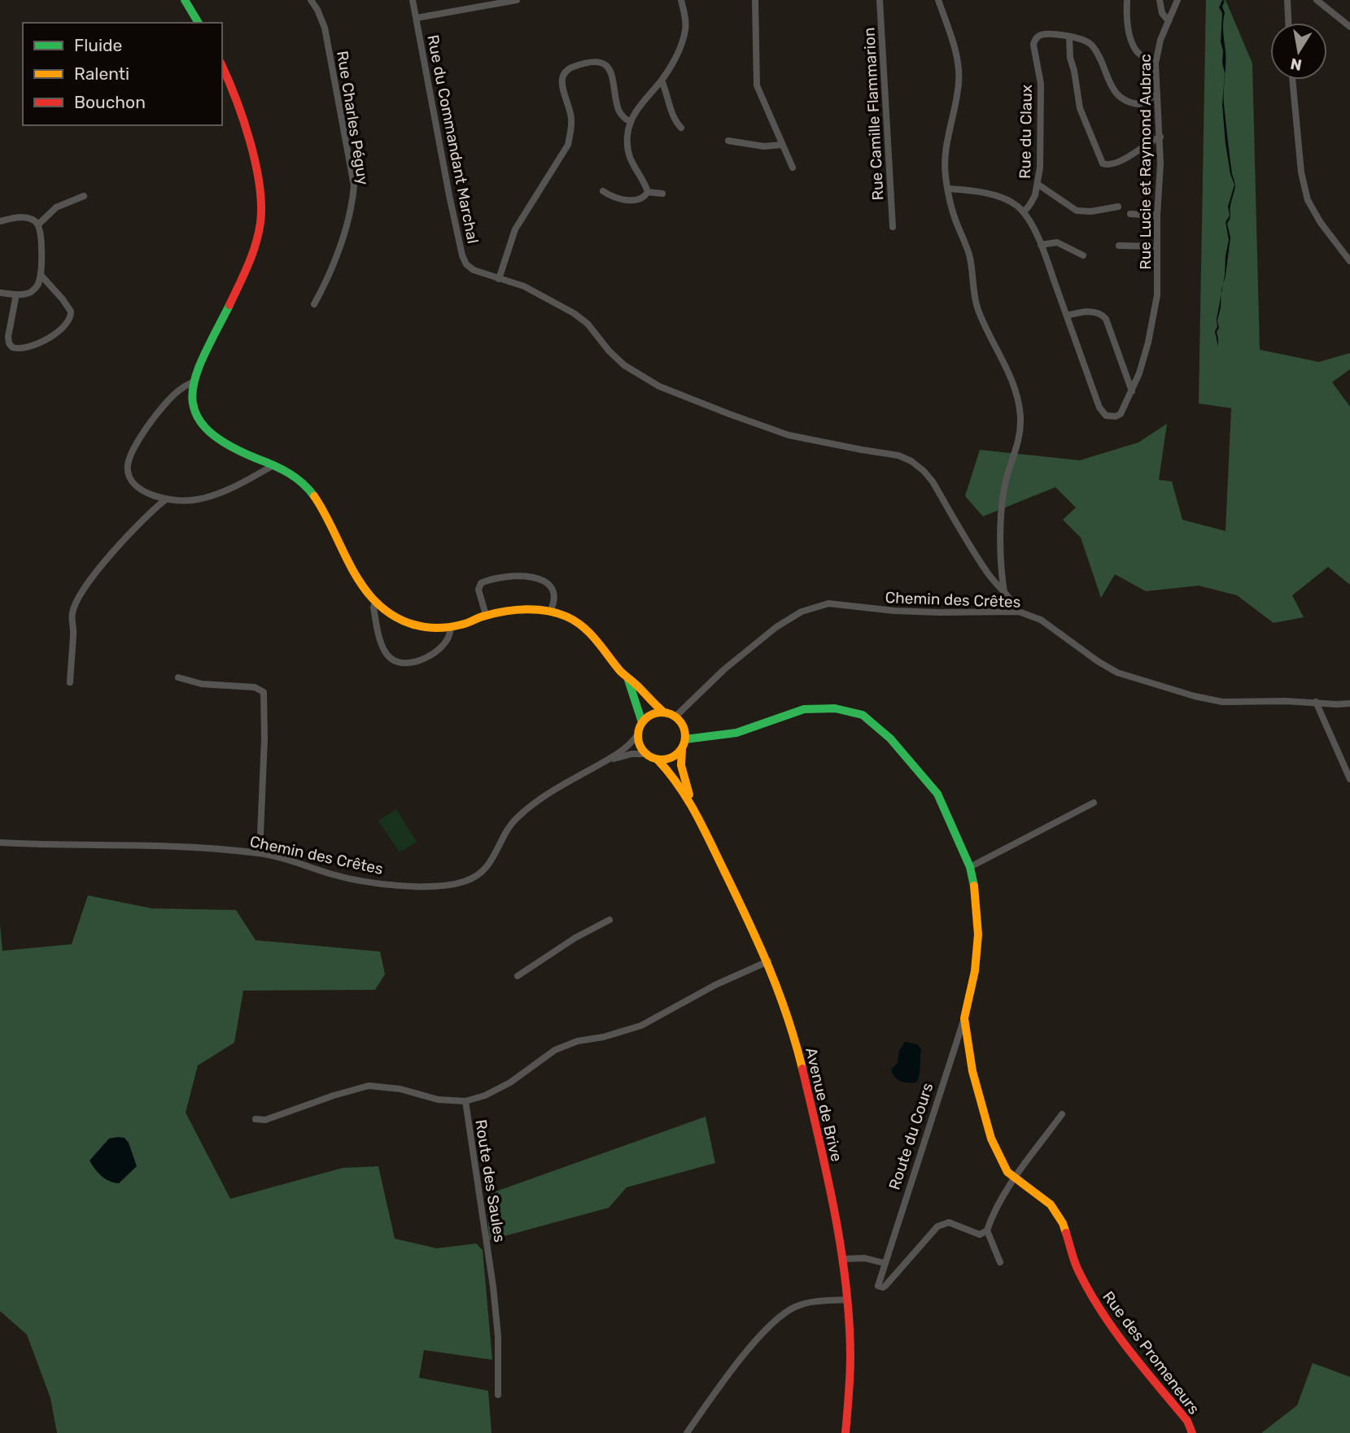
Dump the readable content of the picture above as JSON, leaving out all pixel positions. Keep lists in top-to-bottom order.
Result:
{
  "streets": {
    "street": [
      "Rue Camille Flammarion",
      "Rue Charles Péguy",
      "Rue du Claux",
      "Rue du Commandant Marchal",
      "Rue Lucie et Raymond Aubrac",
      "Chemin des Crêtes",
      "Avenue de Brive",
      "Route du Cours",
      "Route des Saules",
      "Rue des Promeneurs"
    ]
  },
  "crossings": [
    ["Rue du Claux", "Rue Lucie et Raymond Aubrac"],
    ["Rue du Commandant Marchal", "Chemin des Crêtes"],
    ["Chemin des Crêtes", "Route du Cours"],
    ["Avenue de Brive", "Route des Saules"],
    ["Route du Cours", "Rue des Promeneurs"]
  ],
  "legend": ["Fluide", "Ralenti", "Bouchon"],
  "north": "bottom"
}
